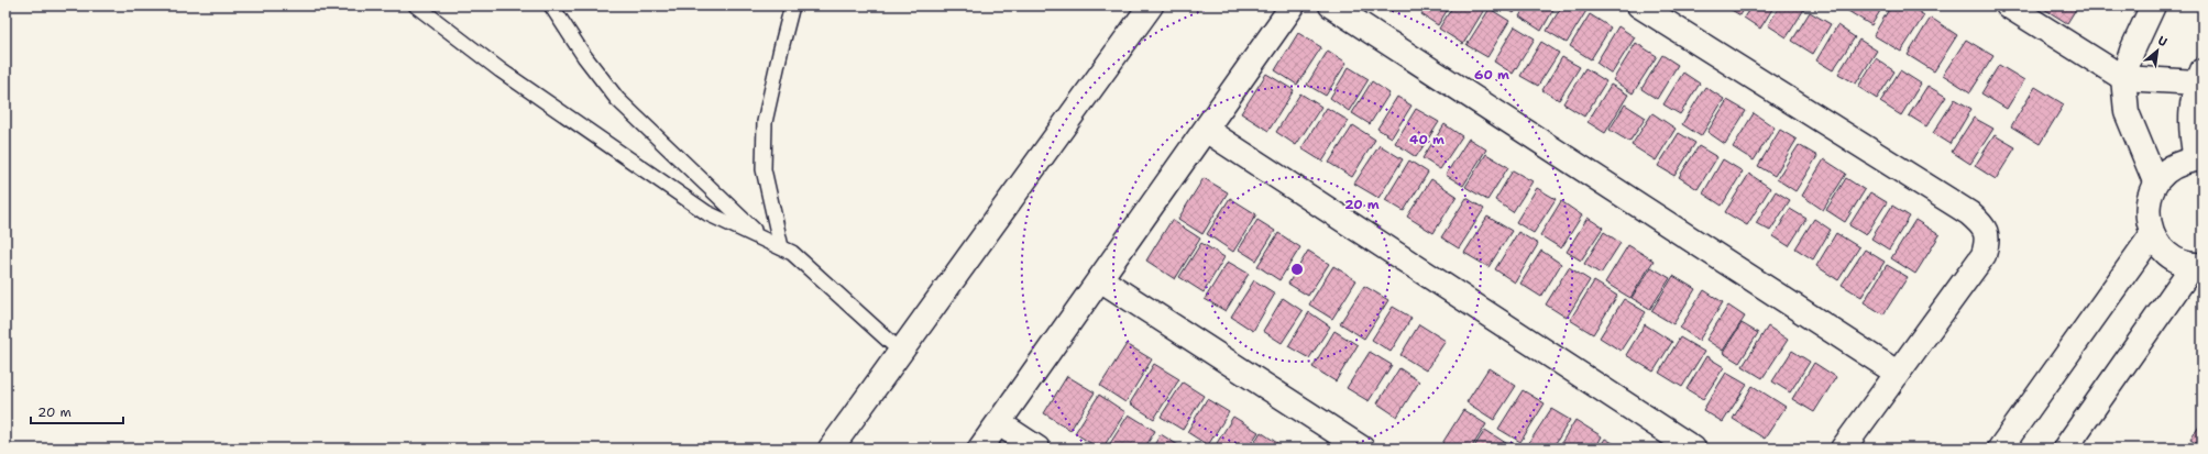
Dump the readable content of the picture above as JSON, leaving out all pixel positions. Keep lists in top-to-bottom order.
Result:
{
  "scale_bar": "20 m",
  "north": "top right",
  "rings": ["60 m", "40 m", "20 m"]
}
